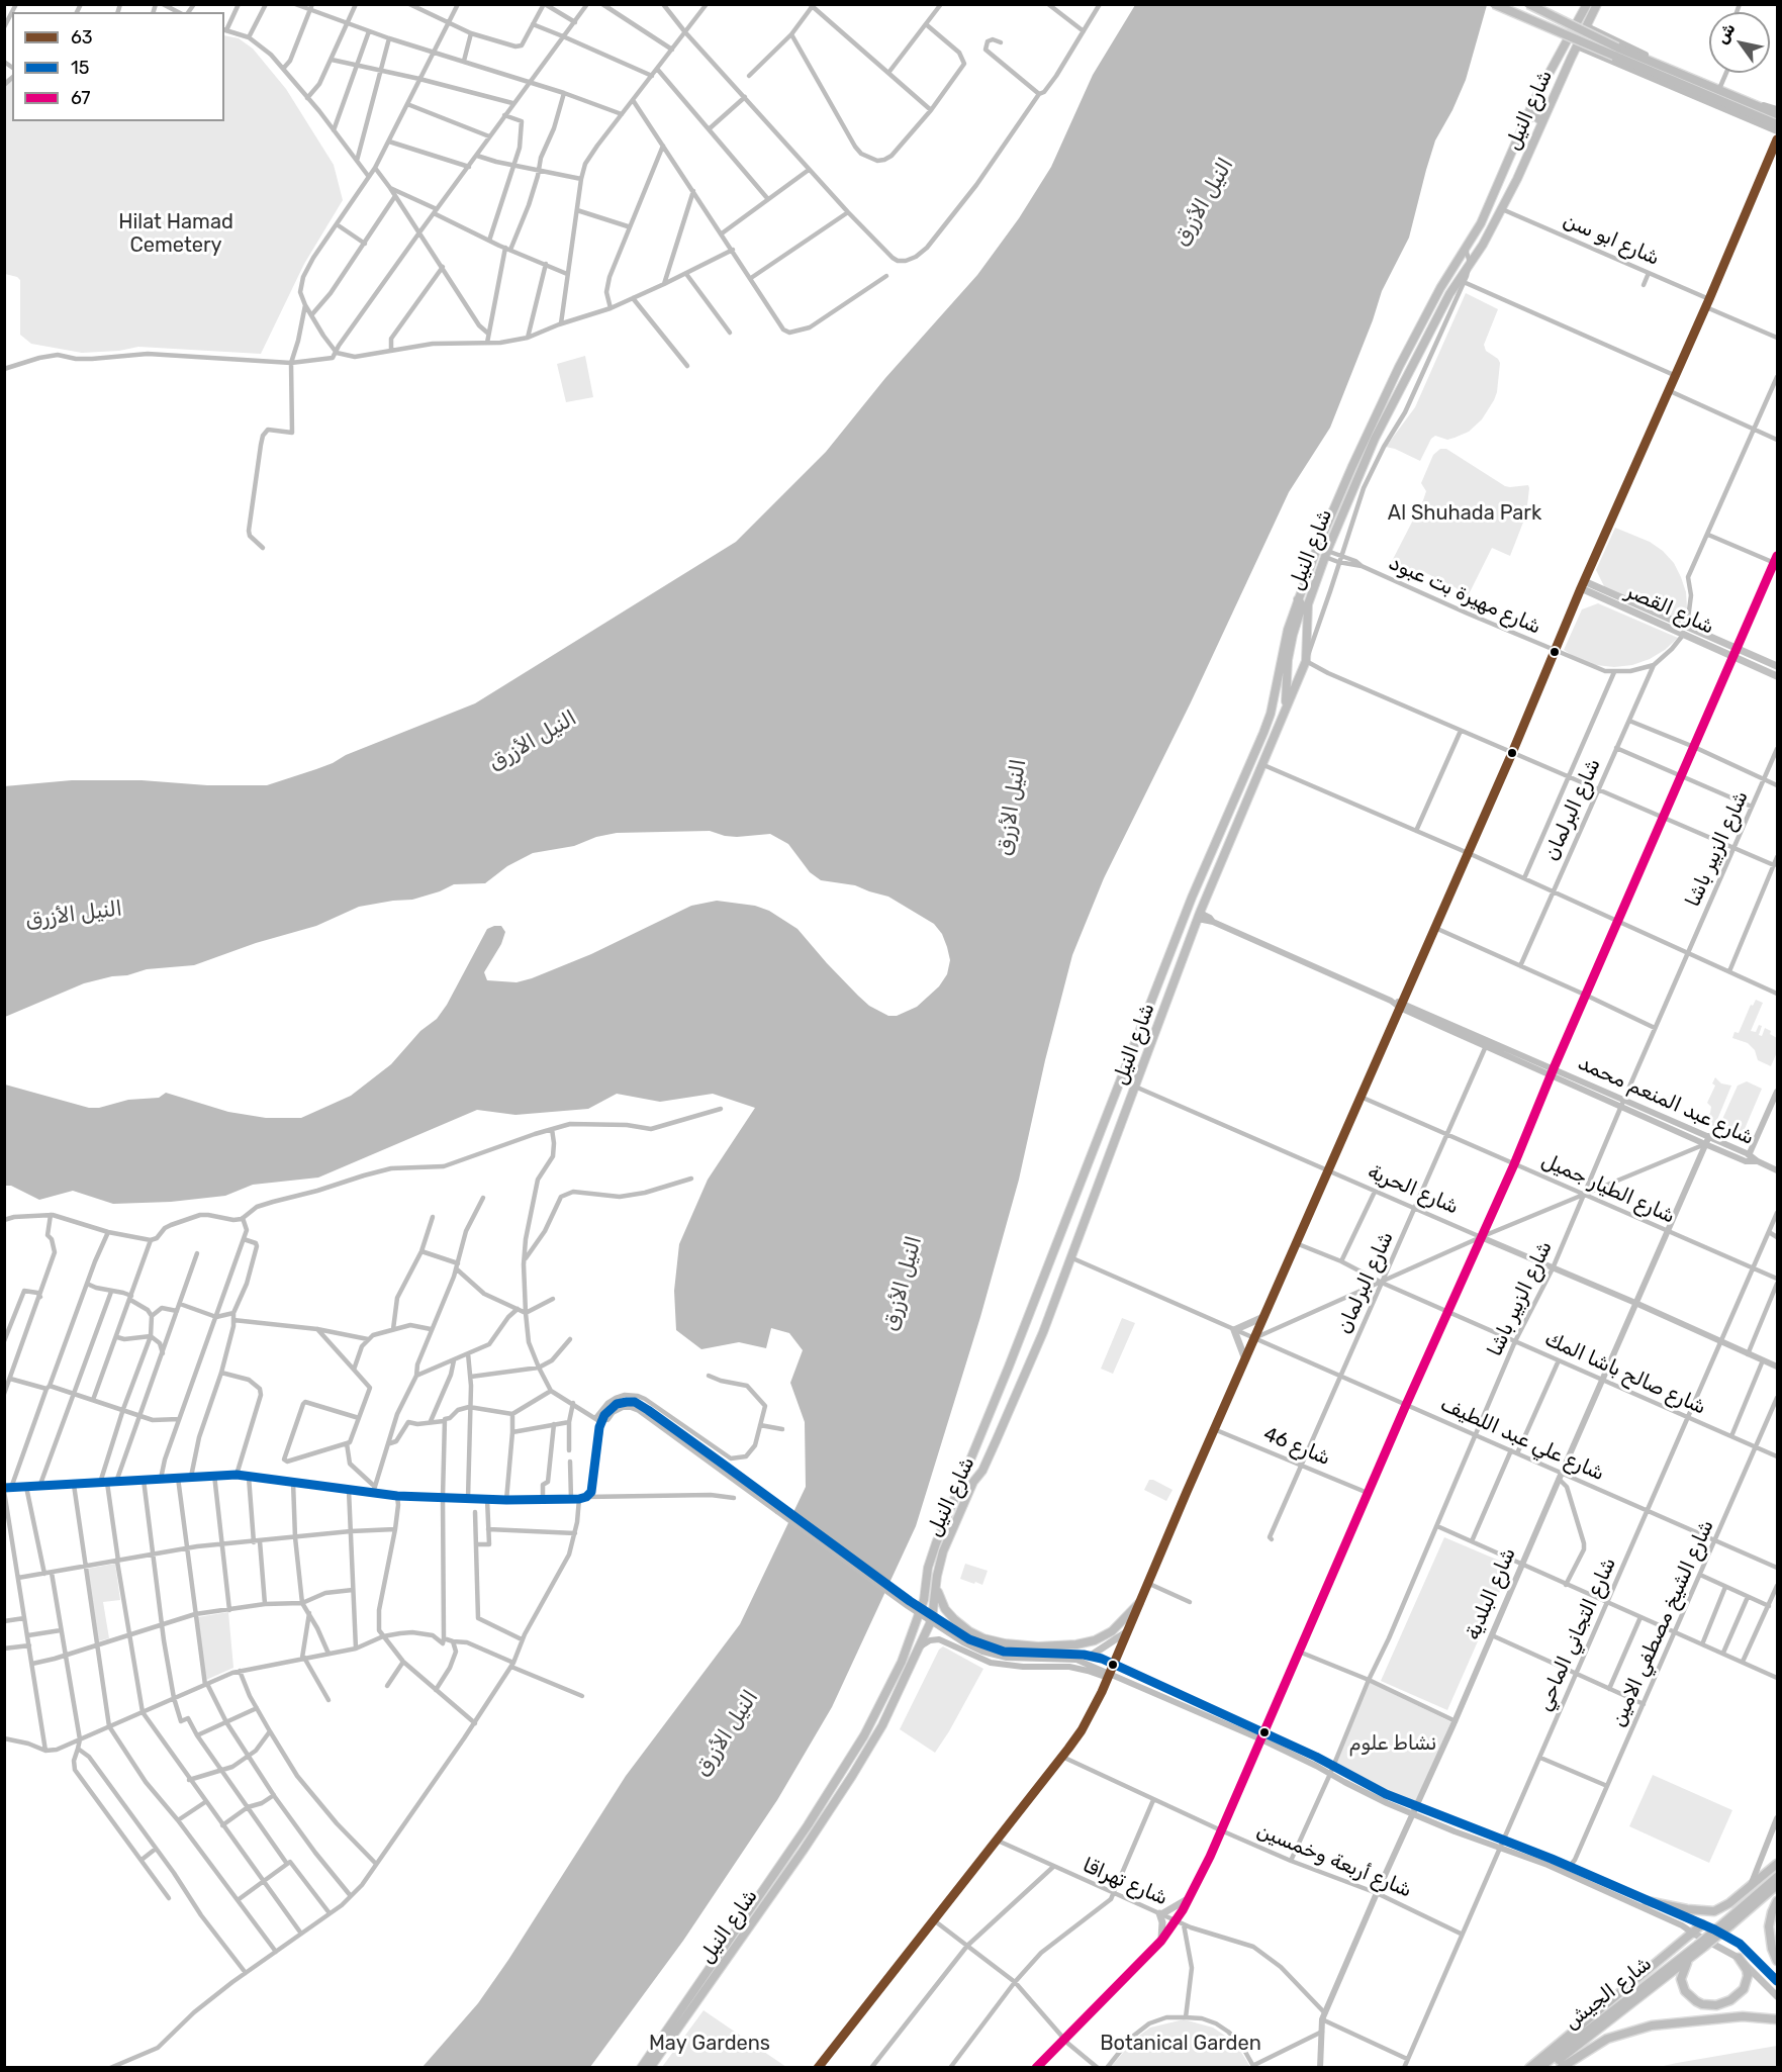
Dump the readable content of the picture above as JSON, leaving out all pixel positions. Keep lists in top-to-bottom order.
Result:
{
  "streets": {
    "highway": ["شارع الجيش"],
    "main road": ["شارع النيل", "شارع القصر"],
    "street": [
      "شارع ابو سن",
      "شارع مهيرة بت عبود",
      "شارع البرلمان",
      "شارع الزبير باشا",
      "شارع عبد المنعم محمد",
      "شارع الطيار جميل",
      "شارع الحرية",
      "شارع صالح باشا المك",
      "شارع علي عبد اللطيف",
      "شارع 46",
      "شارع البلدية",
      "شارع الشيخ مصطفي الامين",
      "شارع التجاني الماحي",
      "شارع أربعة وخمسين",
      "شارع تهراقا"
    ]
  },
  "crossings": [
    ["شارع النيل", "شارع ابو سن"],
    ["شارع النيل", "شارع عبد المنعم محمد"],
    ["شارع النيل", "شارع الحرية"],
    ["شارع النيل", "شارع علي عبد اللطيف"],
    ["شارع البرلمان", "شارع عبد المنعم محمد"],
    ["شارع البرلمان", "شارع الطيار جميل"],
    ["شارع البرلمان", "شارع الحرية"],
    ["شارع البرلمان", "شارع صالح باشا المك"],
    ["شارع البرلمان", "شارع علي عبد اللطيف"],
    ["شارع البرلمان", "شارع 46"],
    ["شارع الزبير باشا", "شارع عبد المنعم محمد"],
    ["شارع الزبير باشا", "شارع الطيار جميل"],
    ["شارع الزبير باشا", "شارع الحرية"],
    ["شارع الزبير باشا", "شارع صالح باشا المك"],
    ["شارع الزبير باشا", "شارع علي عبد اللطيف"],
    ["شارع الزبير باشا", "شارع أربعة وخمسين"],
    ["شارع عبد المنعم محمد", "شارع البلدية"],
    ["شارع الطيار جميل", "شارع البلدية"],
    ["شارع الطيار جميل", "شارع التجاني الماحي"],
    ["شارع الحرية", "شارع البلدية"],
    ["شارع الحرية", "شارع التجاني الماحي"],
    ["شارع صالح باشا المك", "شارع البلدية"],
    ["شارع صالح باشا المك", "شارع الشيخ مصطفي الامين"],
    ["شارع صالح باشا المك", "شارع التجاني الماحي"],
    ["شارع علي عبد اللطيف", "شارع البلدية"],
    ["شارع علي عبد اللطيف", "شارع الشيخ مصطفي الامين"],
    ["شارع علي عبد اللطيف", "شارع التجاني الماحي"],
    ["شارع البلدية", "شارع أربعة وخمسين"],
    ["شارع البلدية", "شارع تهراقا"],
    ["شارع التجاني الماحي", "شارع أربعة وخمسين"],
    ["شارع التجاني الماحي", "شارع تهراقا"]
  ],
  "water": ["النيل الأزرق"],
  "parks": [
    "Hilat Hamad Cemetery",
    "Al Shuhada Park",
    "نشاط علوم",
    "May Gardens",
    "Botanical Garden"
  ],
  "lines": ["transit line 63", "transit line 67", "transit line 15"],
  "legend": ["63", "15", "67"],
  "north": "top left"
}
